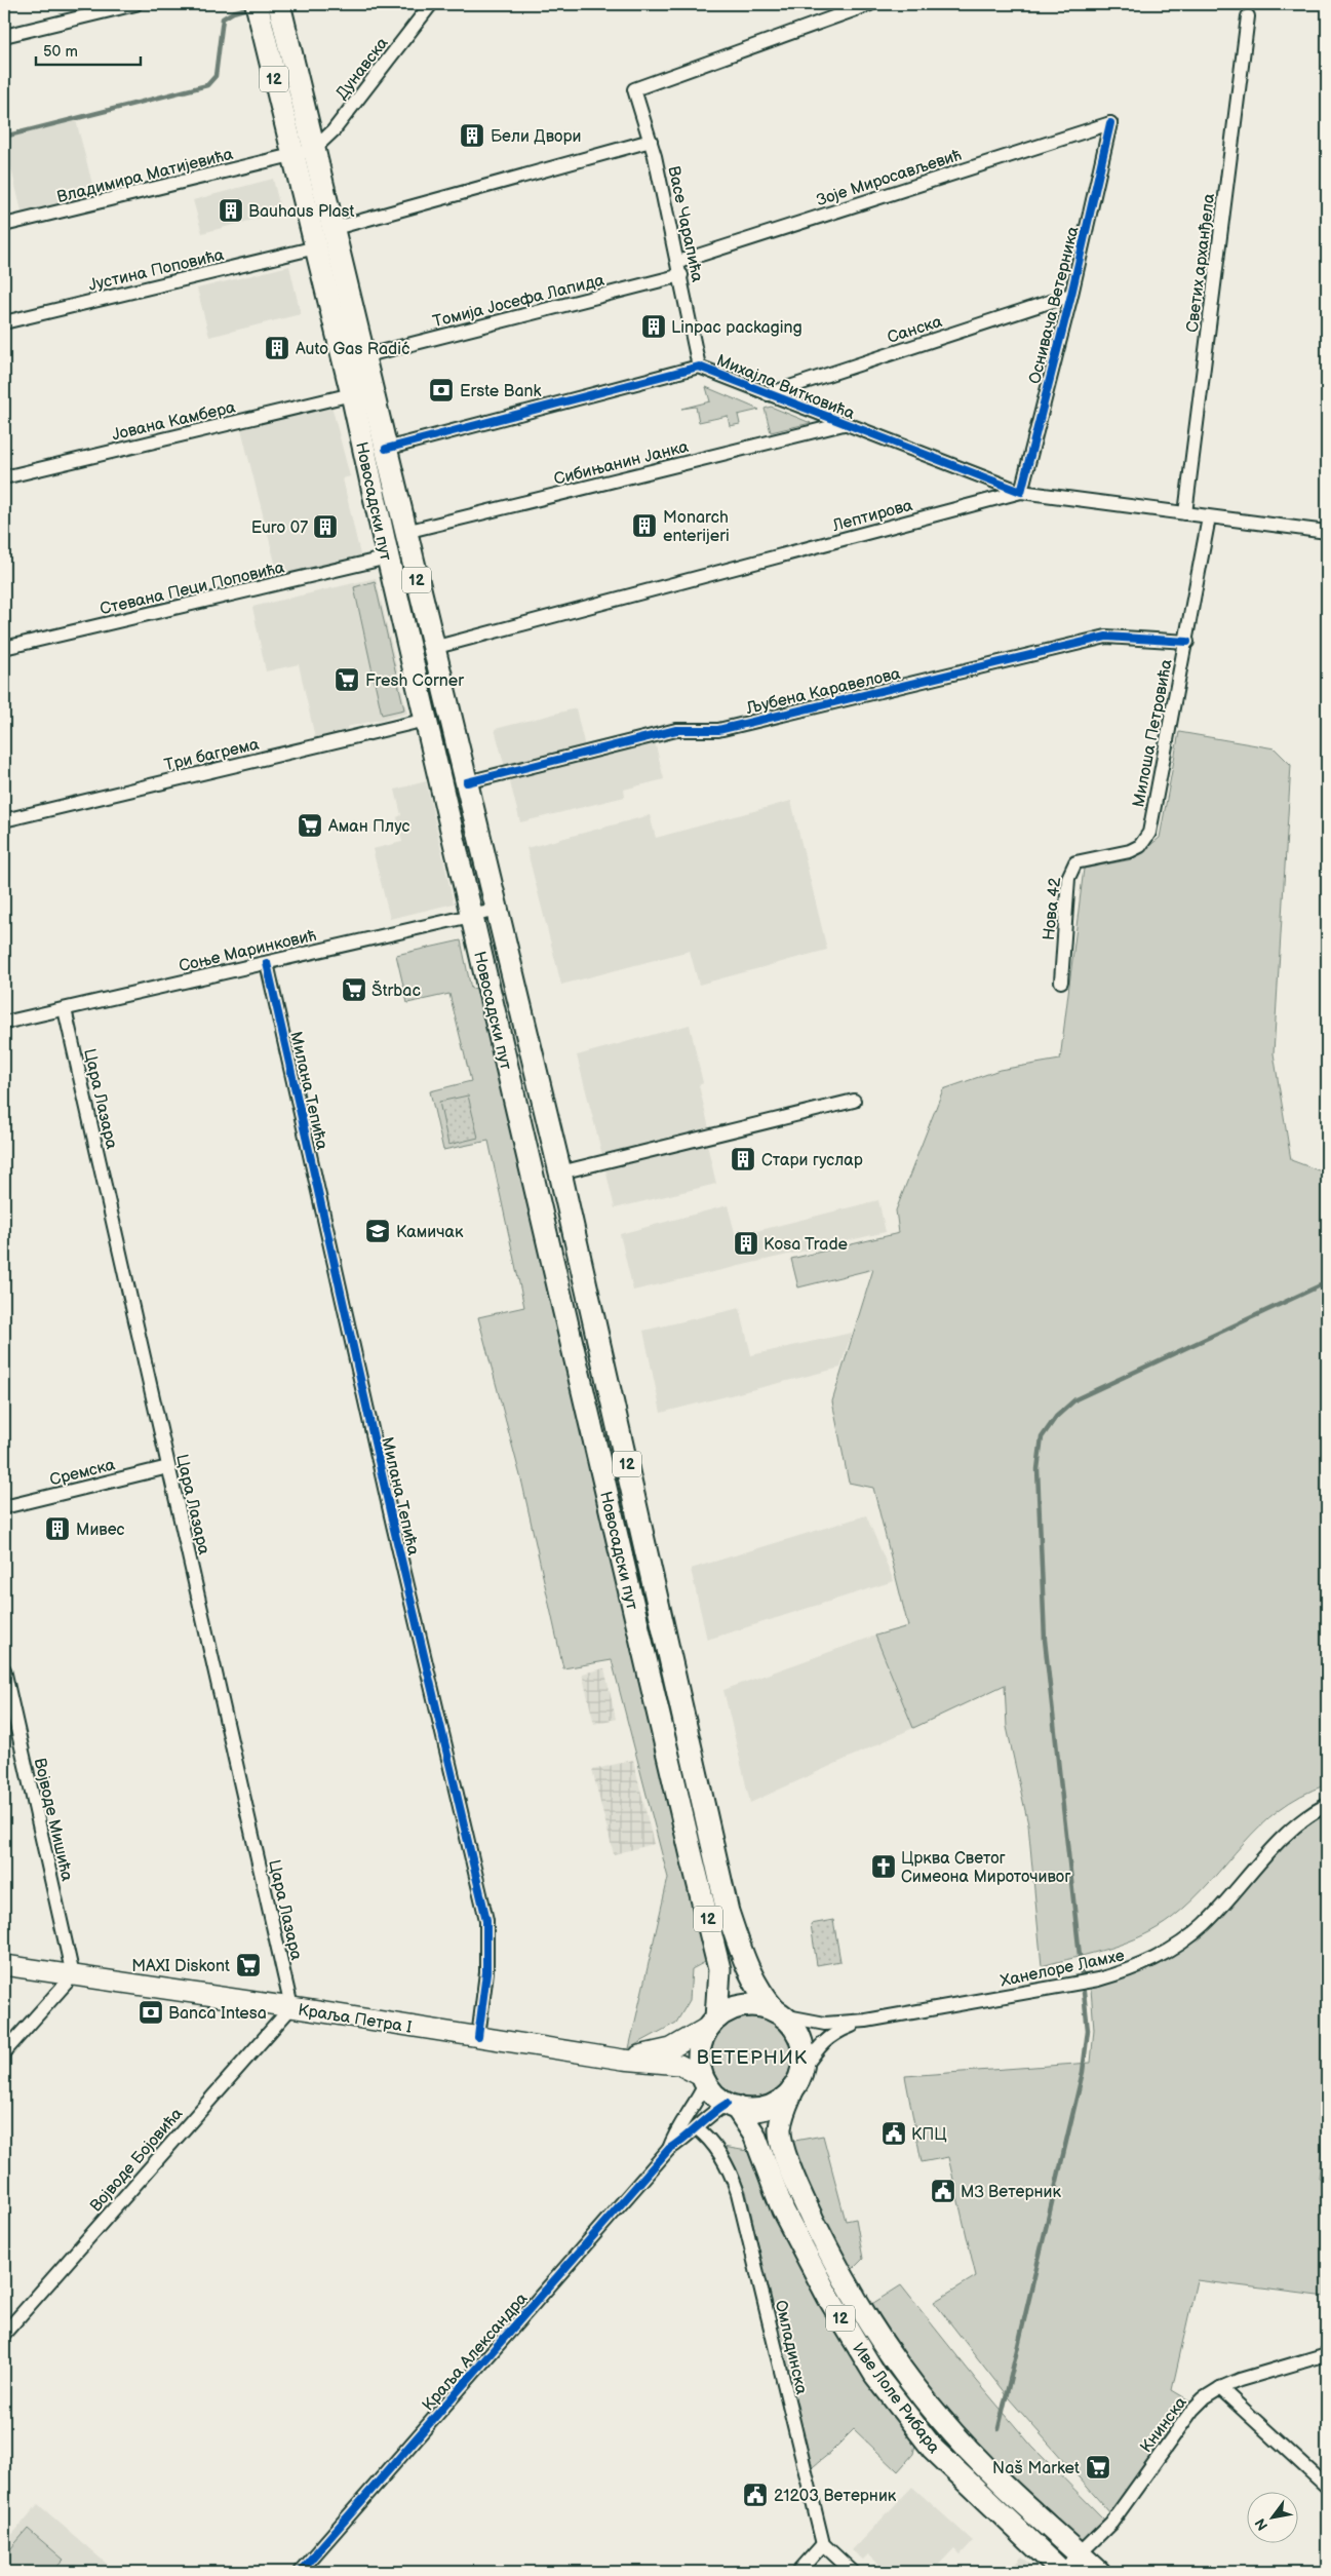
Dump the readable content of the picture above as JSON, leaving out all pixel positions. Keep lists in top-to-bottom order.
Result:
{
  "streets": {
    "main road": ["12", "Новосадски пут", "Иве Лоле Рибара"],
    "street": [
      "Дунавска",
      "Владимира Матијевића",
      "Зоје Миросављевић",
      "Васе Чарапића",
      "Светих арханђела",
      "Јустина Поповића",
      "Томија Јосефа Лапида",
      "Оснивача Ветерника",
      "Санска",
      "Михајла Витковића",
      "Јована Камбера",
      "Сибињанин Јанка",
      "Лептирова",
      "Стевана Пеци Поповића",
      "Љубена Каравелова",
      "Милоша Петровића",
      "Три багрема",
      "Нова 42",
      "Соње Маринковић",
      "Милана Тепића",
      "Цара Лазара",
      "Сремска",
      "Војводе Мишића",
      "Ханелоре Ламхе",
      "Краља Петра I",
      "Војводе Бојовића",
      "Омладинска",
      "Краља Александра",
      "Книнска"
    ]
  },
  "crossings": [
    ["Дунавска", "Владимира Матијевића"],
    ["Дунавска", "Новосадски пут"],
    ["12", "Новосадски пут"],
    ["12", "Ханелоре Ламхе"],
    ["12", "Краља Петра I"],
    ["12", "Иве Лоле Рибара"],
    ["Владимира Матијевића", "Новосадски пут"],
    ["Зоје Миросављевић", "Васе Чарапића"],
    ["Зоје Миросављевић", "Томија Јосефа Лапида"],
    ["Зоје Миросављевић", "Оснивача Ветерника"],
    ["Васе Чарапића", "Томија Јосефа Лапида"],
    ["Васе Чарапића", "Михајла Витковића"],
    ["Светих арханђела", "Лептирова"],
    ["Јустина Поповића", "Новосадски пут"],
    ["Томија Јосефа Лапида", "Новосадски пут"],
    ["Оснивача Ветерника", "Санска"],
    ["Оснивача Ветерника", "Михајла Витковића"],
    ["Оснивача Ветерника", "Лептирова"],
    ["Санска", "Михајла Витковића"],
    ["Михајла Витковића", "Сибињанин Јанка"],
    ["Михајла Витковића", "Новосадски пут"],
    ["Михајла Витковића", "Лептирова"],
    ["Јована Камбера", "Новосадски пут"],
    ["Сибињанин Јанка", "Новосадски пут"],
    ["Новосадски пут", "Лептирова"],
    ["Новосадски пут", "Стевана Пеци Поповића"],
    ["Новосадски пут", "Љубена Каравелова"],
    ["Новосадски пут", "Три багрема"],
    ["Новосадски пут", "Соње Маринковић"],
    ["Новосадски пут", "Ханелоре Ламхе"],
    ["Новосадски пут", "Краља Петра I"],
    ["Новосадски пут", "Иве Лоле Рибара"],
    ["Лептирова", "Милоша Петровића"],
    ["Љубена Каравелова", "Милоша Петровића"],
    ["Милоша Петровића", "Нова 42"],
    ["Соње Маринковић", "Милана Тепића"],
    ["Соње Маринковић", "Цара Лазара"],
    ["Милана Тепића", "Краља Петра I"],
    ["Цара Лазара", "Сремска"],
    ["Цара Лазара", "Краља Петра I"],
    ["Цара Лазара", "Војводе Бојовића"],
    ["Војводе Мишића", "Краља Петра I"],
    ["Ханелоре Ламхе", "Краља Петра I"],
    ["Ханелоре Ламхе", "Иве Лоле Рибара"],
    ["Краља Петра I", "Војводе Бојовића"],
    ["Краља Петра I", "Иве Лоле Рибара"],
    ["Иве Лоле Рибара", "Книнска"]
  ],
  "districts": ["ВЕТЕРНИК"],
  "places": {
    "building": [
      "Бели Двори",
      "Bauhaus Plast",
      "Linpac packaging",
      "Auto Gas Radić",
      "Monarch enterijeri",
      "Euro 07",
      "Стари гуслар",
      "Kosa Trade",
      "Мивес"
    ],
    "bank": ["Erste Bank", "Banca Intesa"],
    "supermarket": [
      "Fresh Corner",
      "Аман Плус",
      "Štrbac",
      "MAXI Diskont",
      "Naš Market"
    ],
    "school or university": ["Камичак"],
    "church": ["Црква Светог Симеона Мироточивог"],
    "public building": ["КПЦ", "МЗ Ветерник", "21203 Ветерник"]
  },
  "scale_bar": "50 m",
  "north": "bottom left"
}
